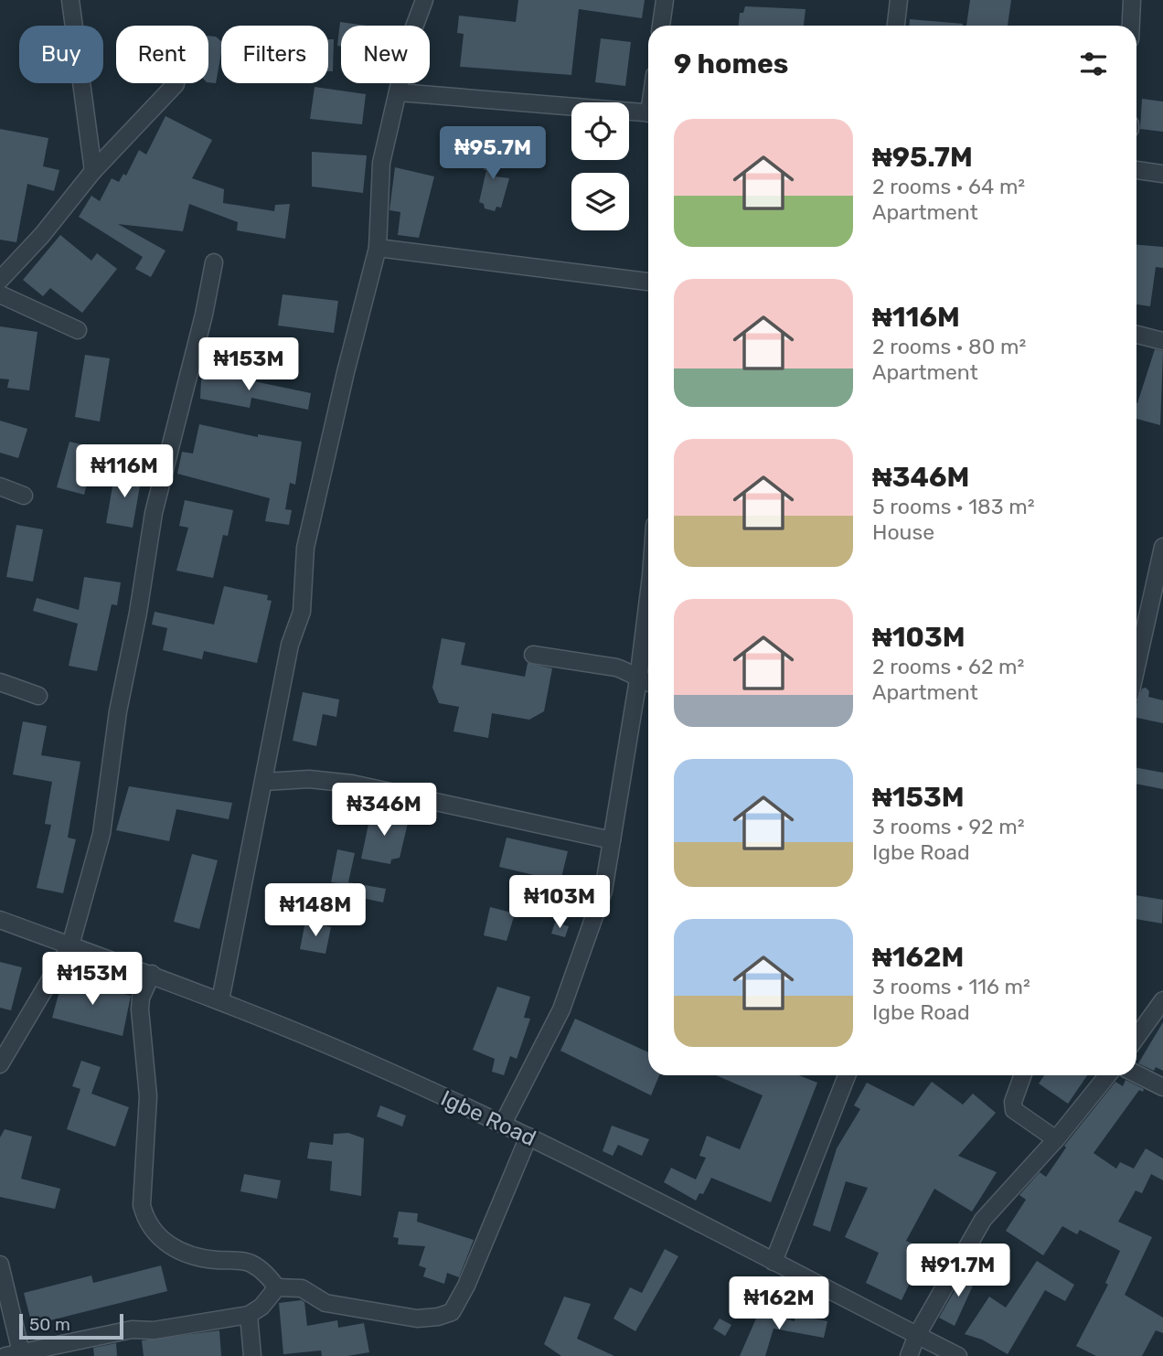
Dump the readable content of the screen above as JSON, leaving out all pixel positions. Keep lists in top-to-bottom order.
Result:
{
  "streets": {
    "street": ["Igbe Road"]
  },
  "scale_bar": "50 m",
  "page": {
    "chip": [
      "Buy",
      "Rent",
      "Filters",
      "New"
    ],
    "heading": "9 homes",
    "list": [
      {
        "name": "₦95.7M",
        "note": "2 rooms · 64 m² · Apartment"
      },
      {
        "name": "₦116M",
        "note": "2 rooms · 80 m² · Apartment"
      },
      {
        "name": "₦346M",
        "note": "5 rooms · 183 m² · House"
      },
      {
        "name": "₦103M",
        "note": "2 rooms · 62 m² · Apartment"
      },
      {
        "name": "₦153M",
        "note": "3 rooms · 92 m² · Igbe Road"
      },
      {
        "name": "₦162M",
        "note": "3 rooms · 116 m² · Igbe Road"
      }
    ],
    "price": [
      "₦95.7M",
      "₦153M",
      "₦116M",
      "₦346M",
      "₦103M",
      "₦148M",
      "₦153M",
      "₦91.7M",
      "₦162M"
    ],
    "scale": "50 m"
  }
}
